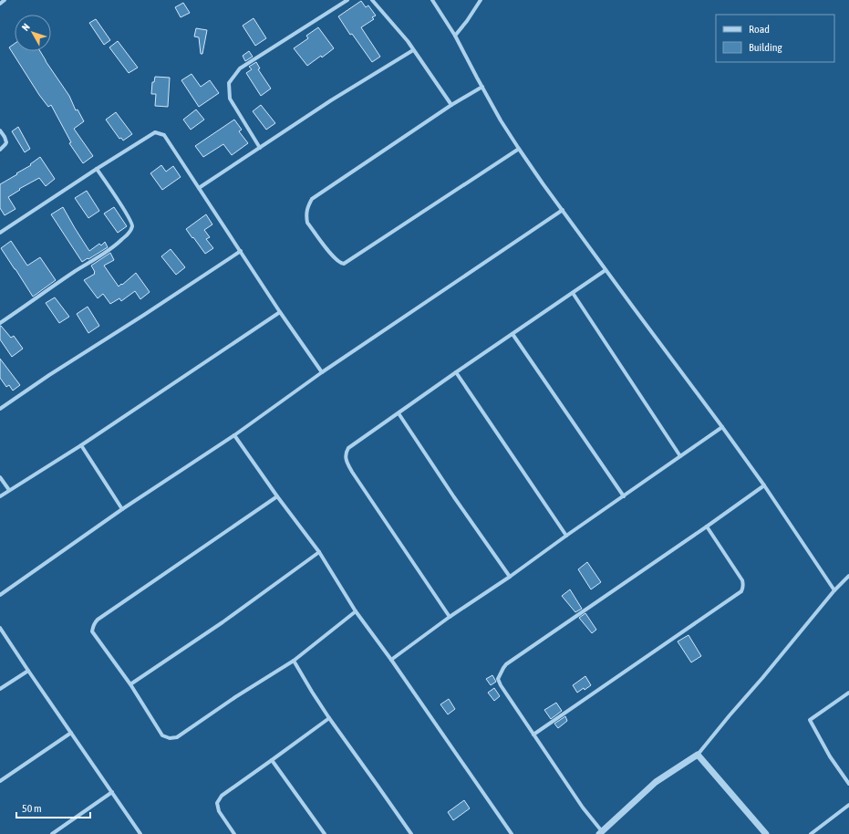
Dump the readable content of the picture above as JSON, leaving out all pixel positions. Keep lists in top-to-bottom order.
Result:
{
  "legend": ["Road", "Building"],
  "scale_bar": "50 m",
  "north": "top left"
}
